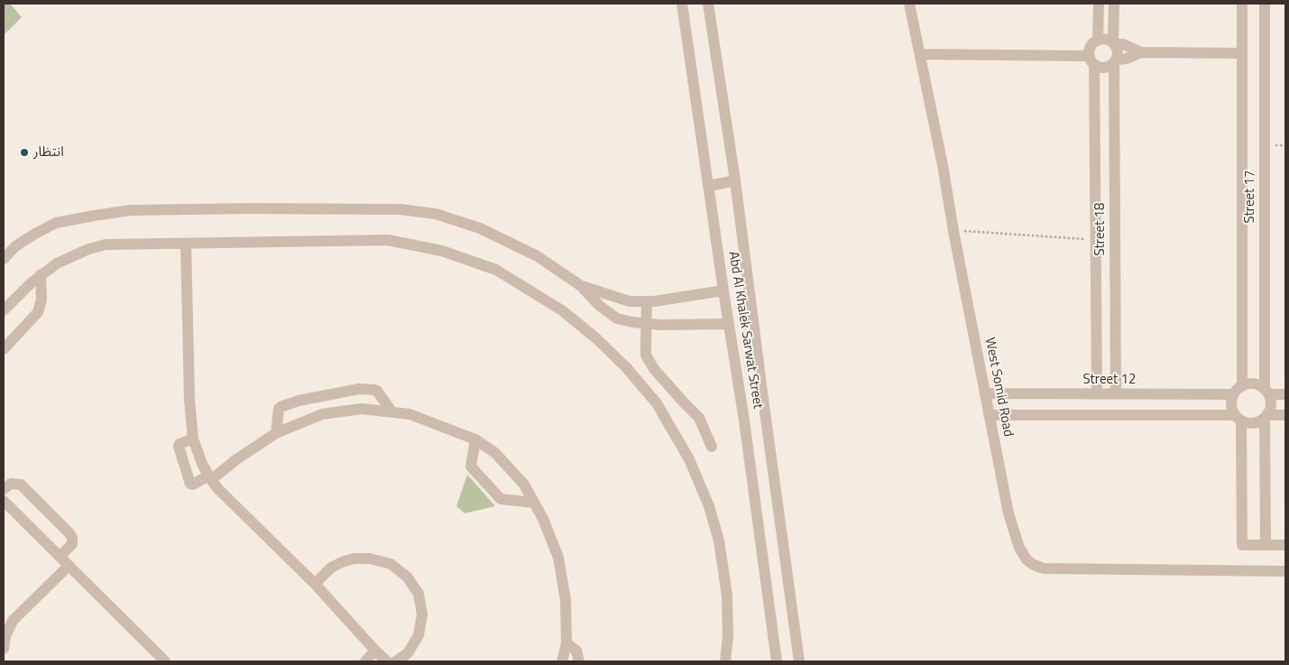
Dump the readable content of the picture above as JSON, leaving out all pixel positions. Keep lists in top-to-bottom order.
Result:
{
  "streets": {
    "street": [
      "Street 17",
      "Street 18",
      "Abd Al Khalek Sarwat Street",
      "Street 12",
      "West Somid Road"
    ]
  },
  "crossings": [
    ["Street 17", "Street 12"],
    ["Street 18", "Street 12"],
    ["Street 12", "West Somid Road"]
  ],
  "places": ["انتظار"]
}
